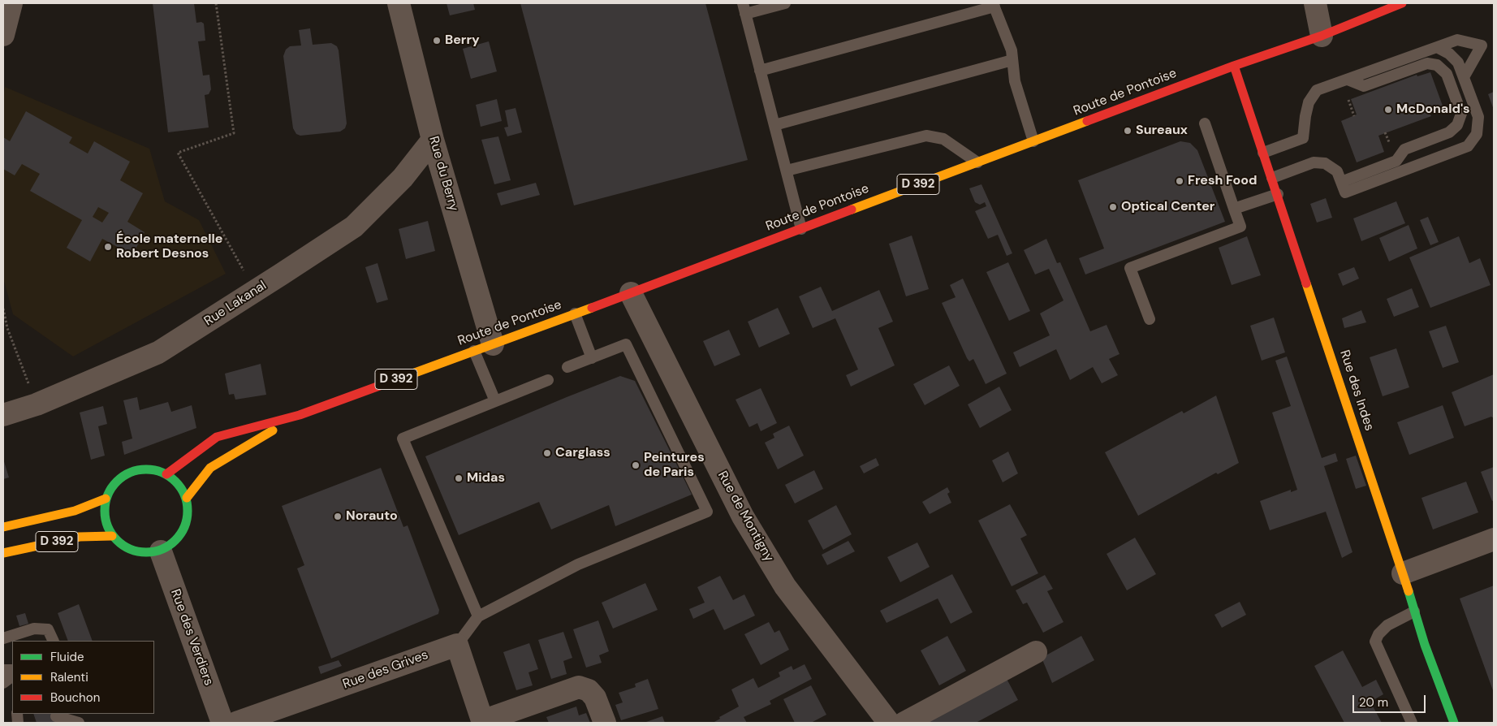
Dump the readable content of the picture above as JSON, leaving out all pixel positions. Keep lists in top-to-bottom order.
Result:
{
  "streets": {
    "main road": ["Route de Pontoise", "D 392", "Rue des Indes"],
    "street": [
      "Rue du Berry",
      "Rue Lakanal",
      "Rue de Montigny",
      "Rue des Verdiers",
      "Rue des Grives"
    ]
  },
  "crossings": [
    ["Route de Pontoise", "Rue du Berry"],
    ["Route de Pontoise", "D 392"],
    ["Route de Pontoise", "Rue des Indes"],
    ["Route de Pontoise", "Rue de Montigny"],
    ["Route de Pontoise", "Rue des Verdiers"],
    ["Rue du Berry", "Rue Lakanal"],
    ["D 392", "Rue des Verdiers"]
  ],
  "places": [
    "Berry",
    "McDonald's",
    "Sureaux",
    "Fresh Food",
    "Optical Center",
    "École maternelle Robert Desnos",
    "Carglass",
    "Peintures de Paris",
    "Midas",
    "Norauto"
  ],
  "legend": ["Fluide", "Ralenti", "Bouchon"],
  "scale_bar": "20 m"
}
